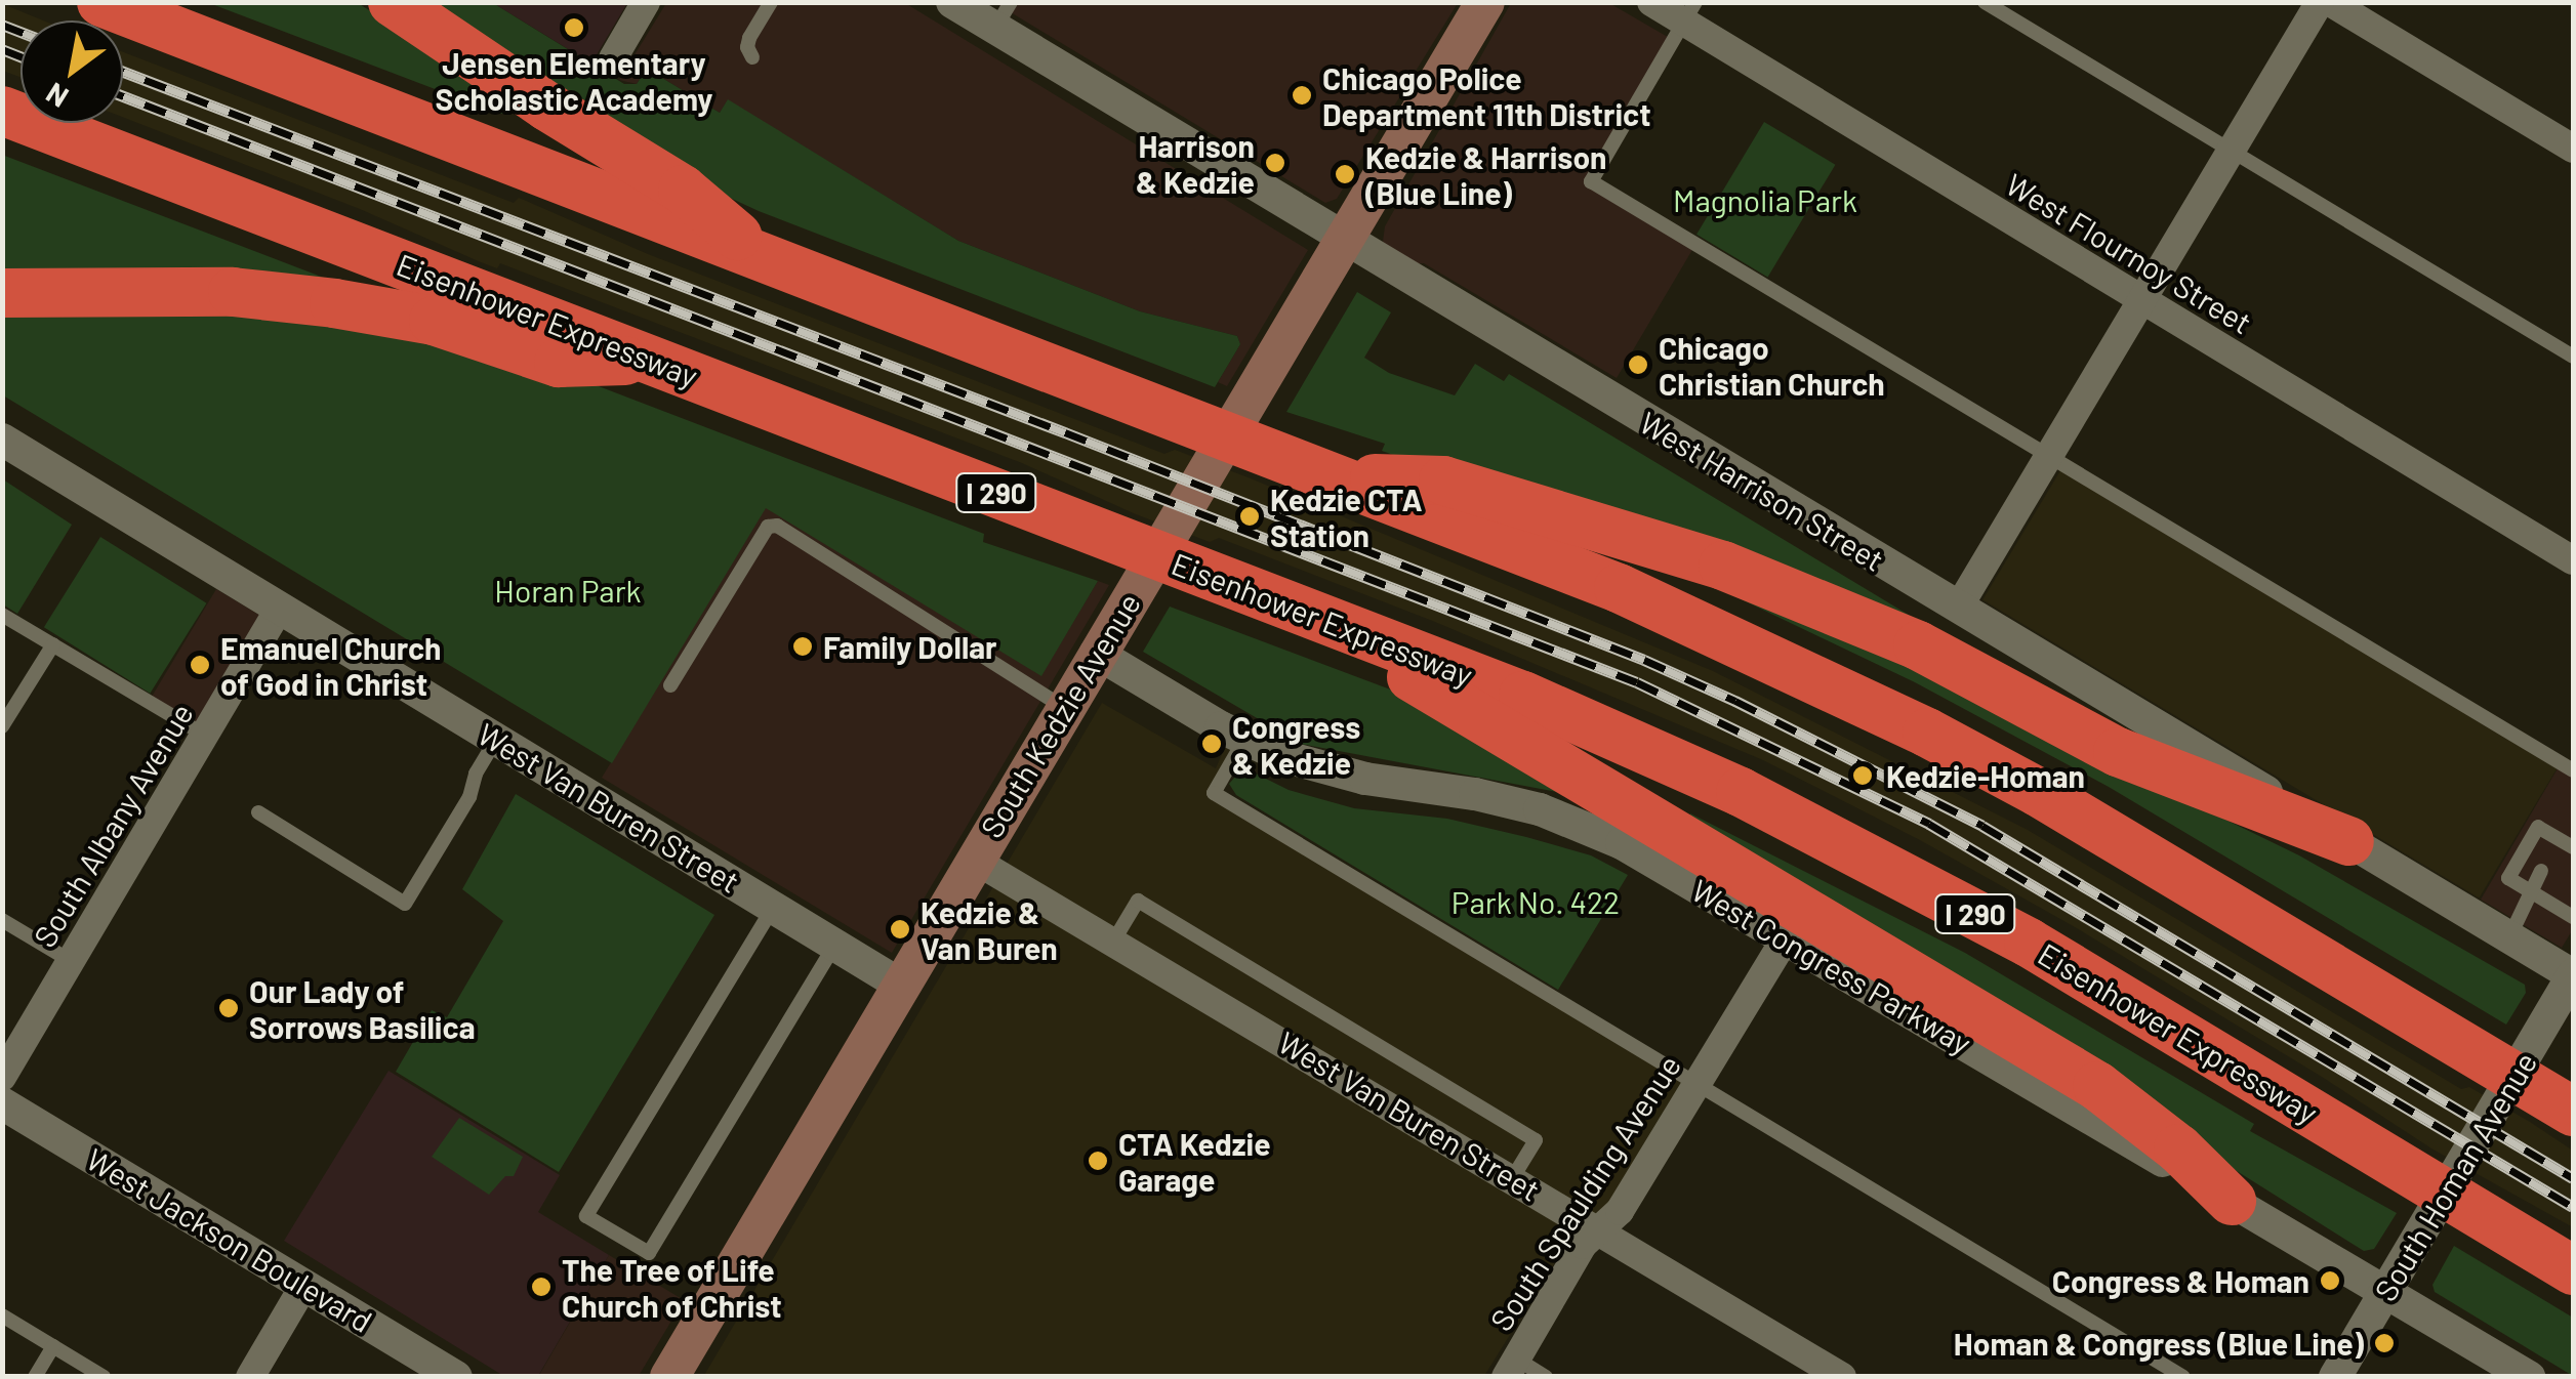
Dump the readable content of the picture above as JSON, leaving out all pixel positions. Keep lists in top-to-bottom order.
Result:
{
  "streets": {
    "highway": ["Eisenhower Expressway", "I 290"],
    "main road": ["South Kedzie Avenue"],
    "street": [
      "West Flournoy Street",
      "West Harrison Street",
      "West Van Buren Street",
      "South Albany Avenue",
      "West Congress Parkway",
      "South Homan Avenue",
      "South Spaulding Avenue",
      "West Jackson Boulevard"
    ]
  },
  "crossings": [
    ["West Harrison Street", "South Kedzie Avenue"],
    ["West Harrison Street", "South Homan Avenue"],
    ["South Kedzie Avenue", "West Van Buren Street"],
    ["South Kedzie Avenue", "West Congress Parkway"],
    ["West Van Buren Street", "South Albany Avenue"],
    ["West Van Buren Street", "South Spaulding Avenue"],
    ["West Congress Parkway", "South Homan Avenue"],
    ["West Congress Parkway", "South Spaulding Avenue"]
  ],
  "parks": ["Magnolia Park", "Horan Park", "Park No. 422"],
  "places": [
    "Jensen Elementary Scholastic Academy",
    "Chicago Police Department 11th District",
    "Harrison & Kedzie",
    "Kedzie & Harrison (Blue Line)",
    "Chicago Christian Church",
    "Kedzie CTA Station",
    "Family Dollar",
    "Emanuel Church of God in Christ",
    "Congress & Kedzie",
    "Kedzie-Homan",
    "Kedzie & Van Buren",
    "Our Lady of Sorrows Basilica",
    "CTA Kedzie Garage",
    "Congress & Homan",
    "The Tree of Life Church of Christ",
    "Homan & Congress (Blue Line)"
  ],
  "north": "bottom left"
}
